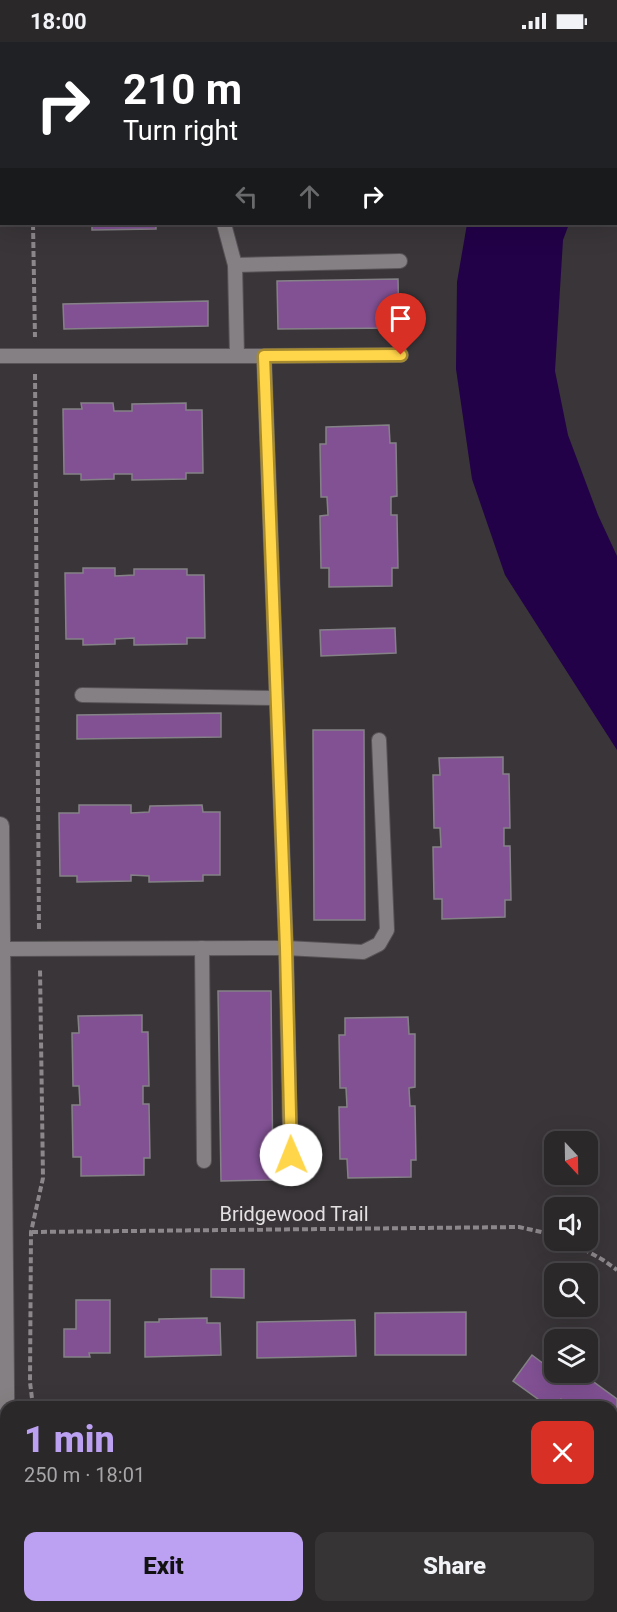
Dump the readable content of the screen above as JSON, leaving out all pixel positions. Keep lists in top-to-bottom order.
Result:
{
  "streets": {
    "path": ["Bridgewood Trail"]
  },
  "north": "bottom",
  "page": {
    "status": "18:00",
    "turn": ["210 m", "Turn right"],
    "heading": ["1 min", "250 m · 18:01"],
    "buttons": ["Exit", "Share"]
  }
}
